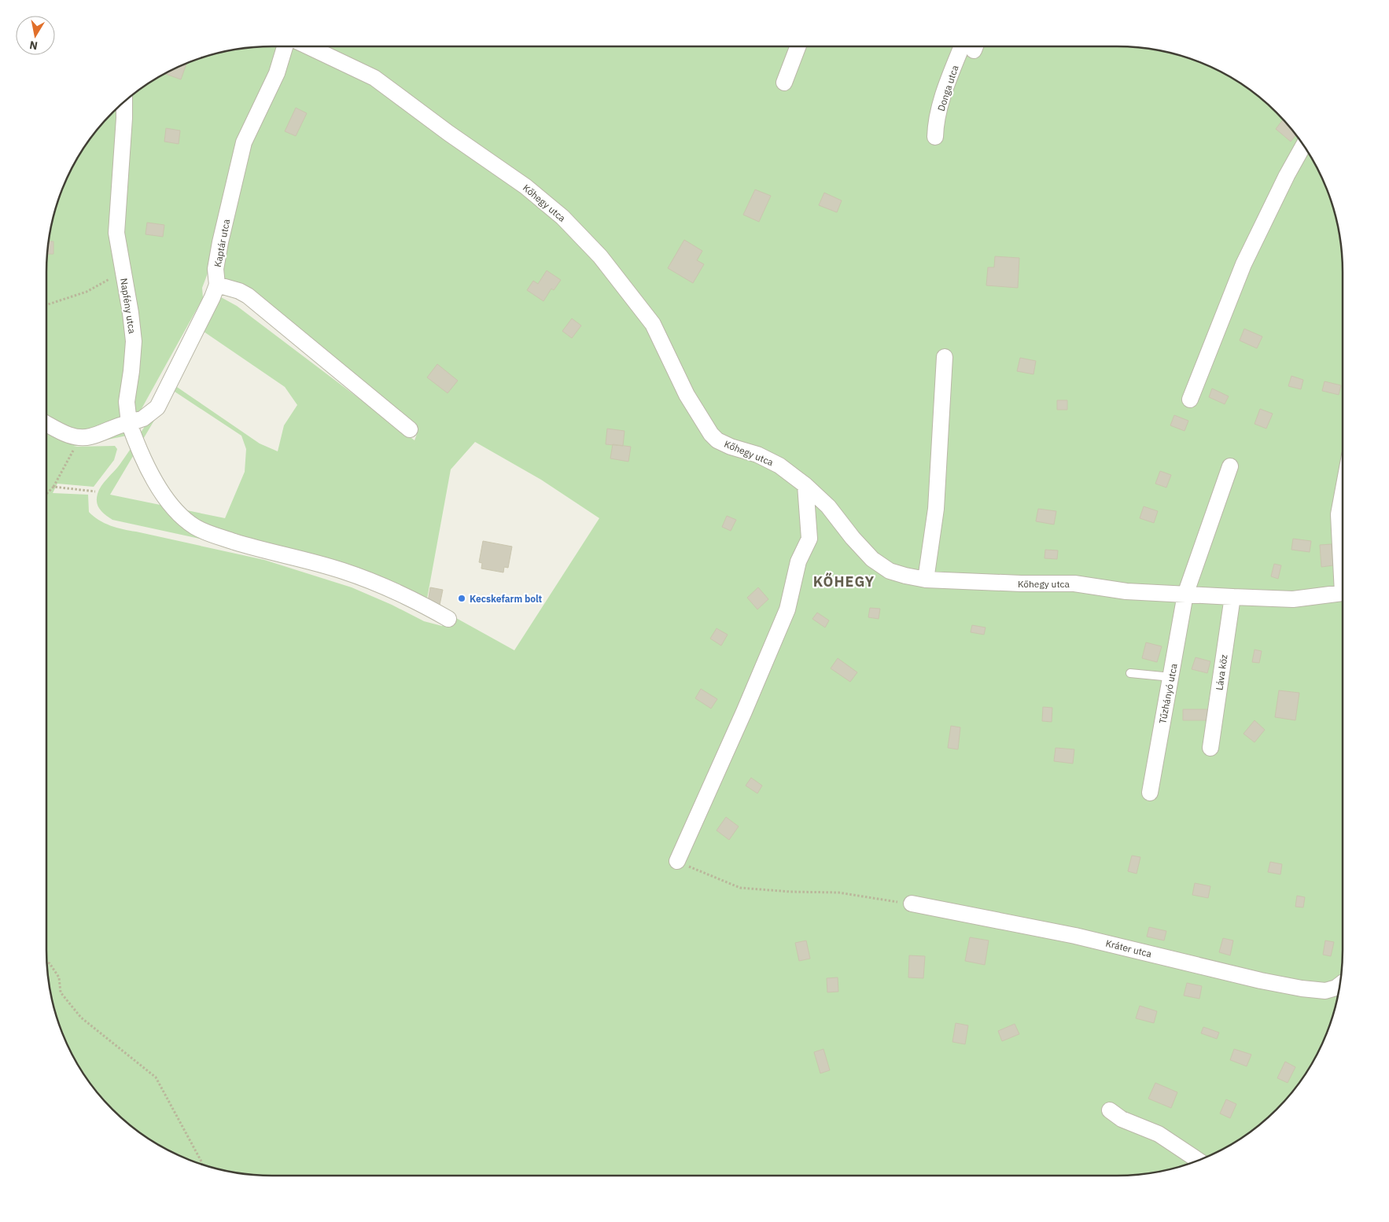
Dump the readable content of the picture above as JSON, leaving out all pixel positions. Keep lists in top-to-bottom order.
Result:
{
  "streets": {
    "street": [
      "Donga utca",
      "Kőhegy utca",
      "Kaptár utca",
      "Napfény utca",
      "Láva köz",
      "Tűzhányó utca",
      "Kráter utca"
    ]
  },
  "crossings": [
    ["Kőhegy utca", "Láva köz"],
    ["Kőhegy utca", "Tűzhányó utca"]
  ],
  "districts": ["KŐHEGY"],
  "places": ["Kecskefarm bolt"],
  "north": "bottom"
}
